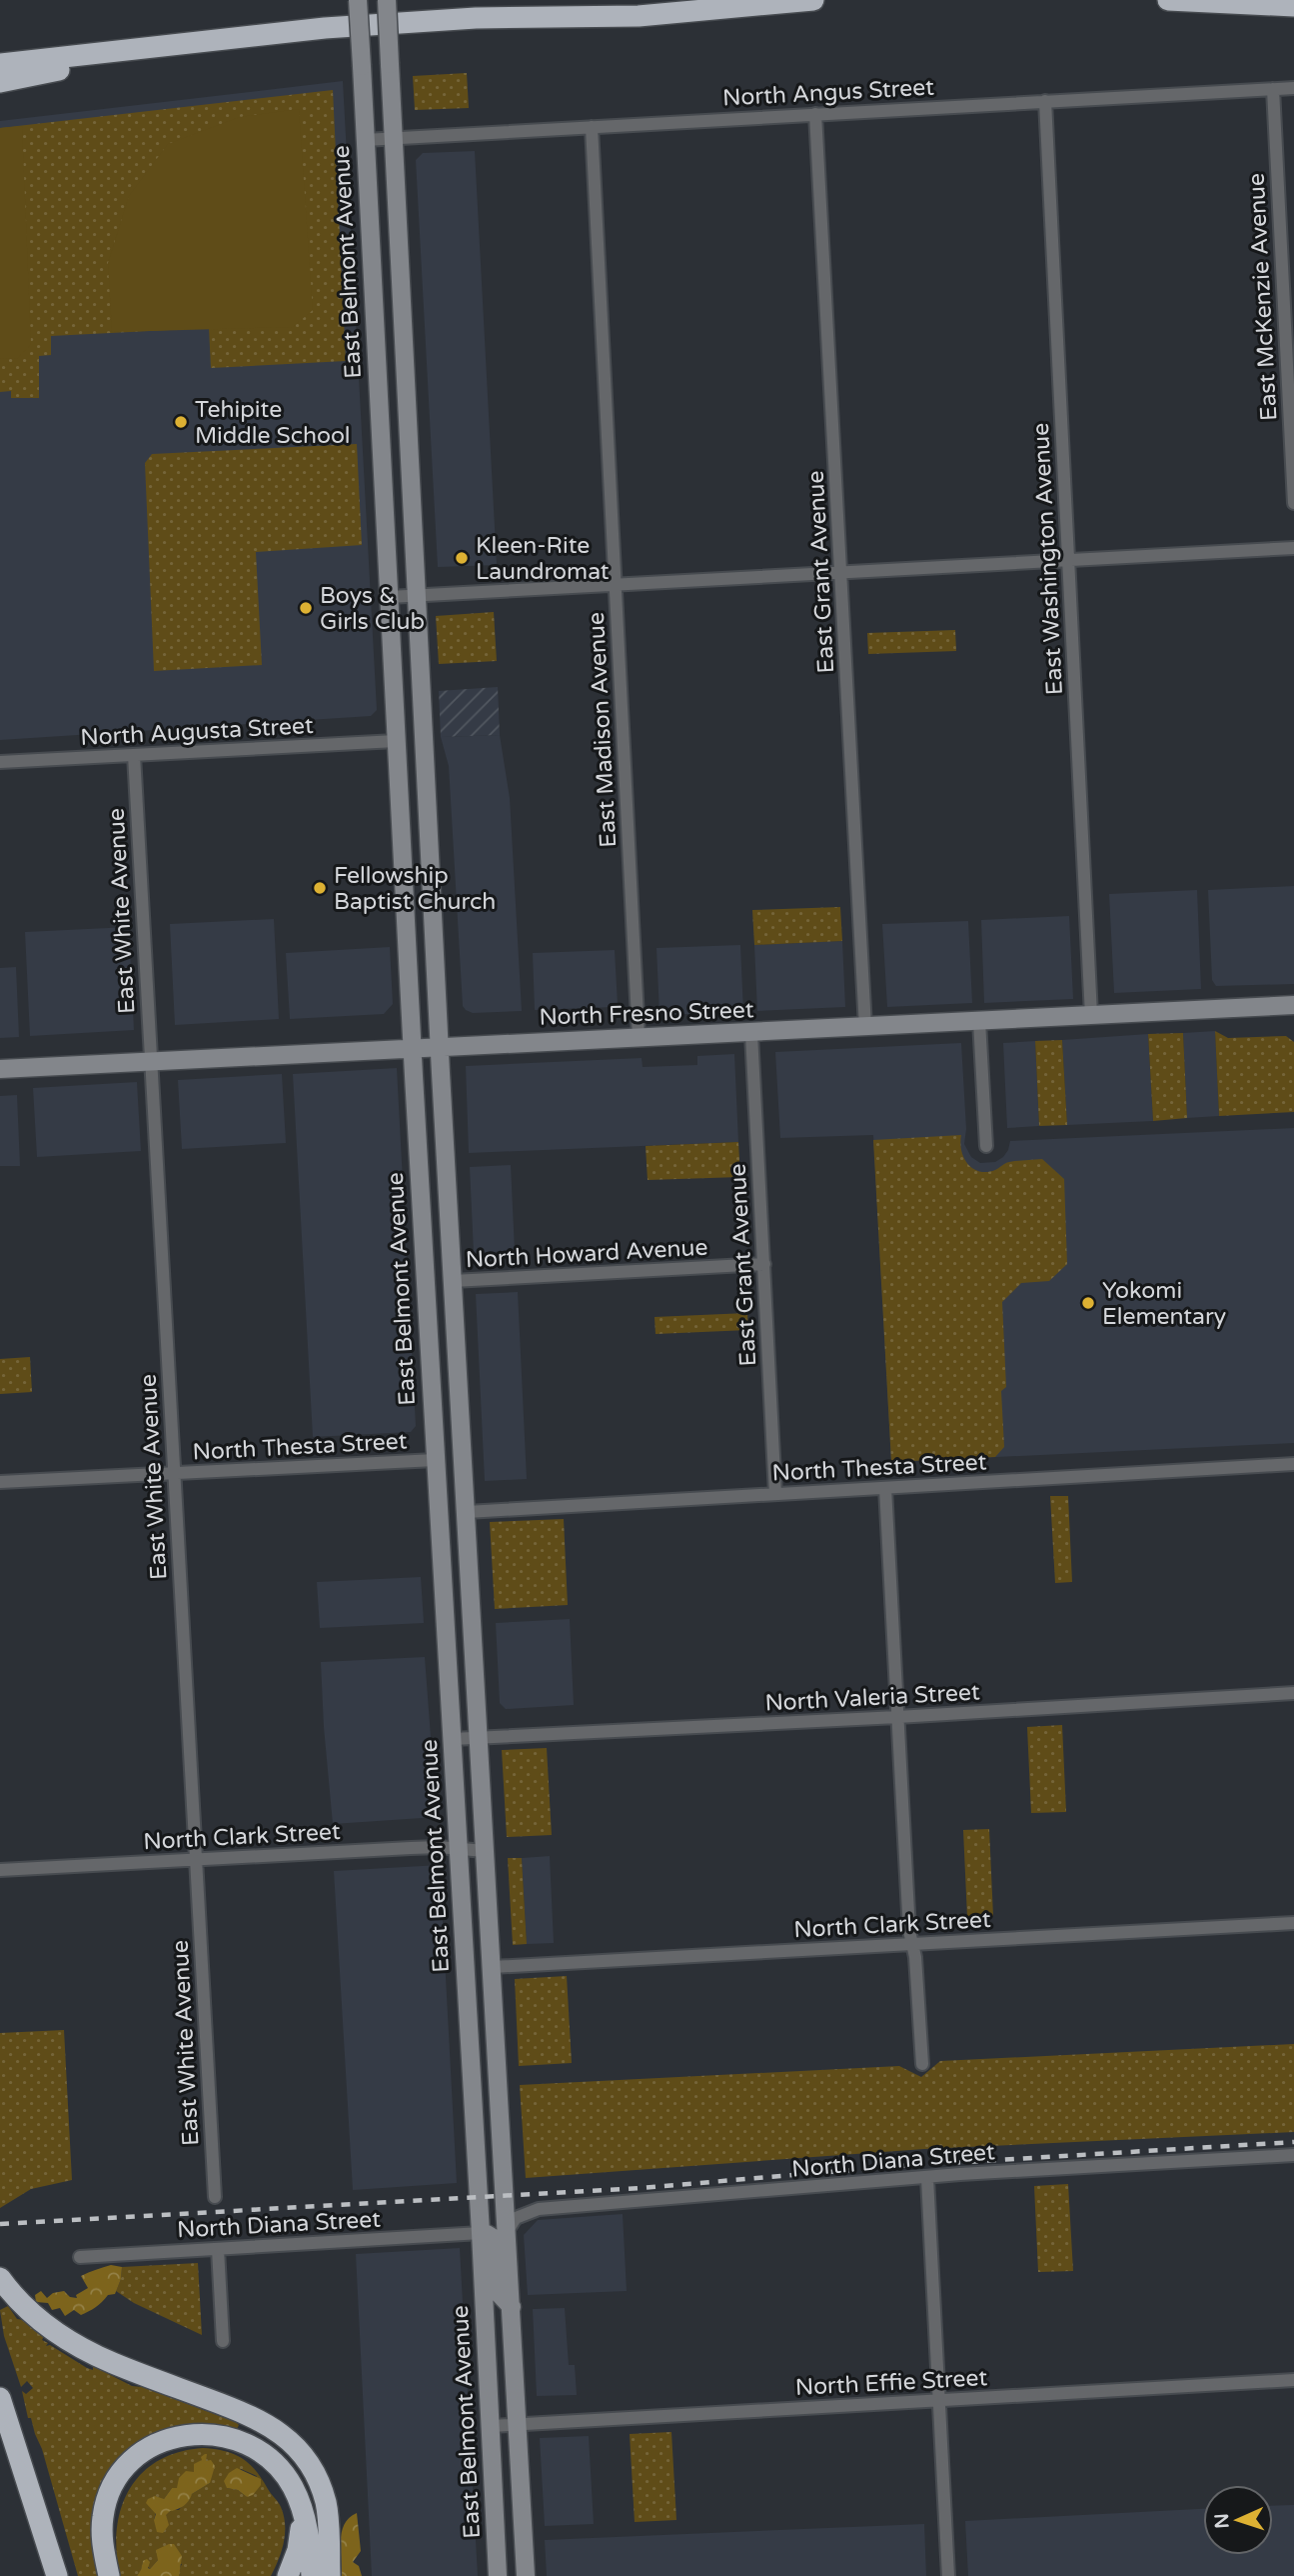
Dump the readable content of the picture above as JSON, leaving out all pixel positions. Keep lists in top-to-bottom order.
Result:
{
  "streets": {
    "main road": ["East Belmont Avenue", "North Fresno Street"],
    "street": [
      "North Angus Street",
      "East McKenzie Avenue",
      "East Washington Avenue",
      "East Grant Avenue",
      "East Madison Avenue",
      "North Augusta Street",
      "East White Avenue",
      "North Howard Avenue",
      "North Thesta Street",
      "North Valeria Street",
      "North Clark Street",
      "North Diana Street",
      "North Effie Street"
    ]
  },
  "crossings": [
    ["North Angus Street", "East Belmont Avenue"],
    ["North Angus Street", "East McKenzie Avenue"],
    ["North Angus Street", "East Washington Avenue"],
    ["North Angus Street", "East Grant Avenue"],
    ["North Angus Street", "East Madison Avenue"],
    ["East Belmont Avenue", "North Augusta Street"],
    ["East Belmont Avenue", "North Fresno Street"],
    ["East Belmont Avenue", "North Thesta Street"],
    ["East Belmont Avenue", "North Valeria Street"],
    ["East Belmont Avenue", "North Clark Street"],
    ["East Belmont Avenue", "North Diana Street"],
    ["East Belmont Avenue", "North Effie Street"],
    ["East Washington Avenue", "North Fresno Street"],
    ["East Grant Avenue", "North Fresno Street"],
    ["East Grant Avenue", "North Howard Avenue"],
    ["East Grant Avenue", "North Thesta Street"],
    ["East Madison Avenue", "North Fresno Street"],
    ["North Augusta Street", "East White Avenue"],
    ["East White Avenue", "North Fresno Street"],
    ["East White Avenue", "North Thesta Street"],
    ["East White Avenue", "North Clark Street"]
  ],
  "places": [
    "Tehipite Middle School",
    "Kleen-Rite Laundromat",
    "Boys & Girls Club",
    "Fellowship Baptist Church",
    "Yokomi Elementary"
  ],
  "north": "left"
}
